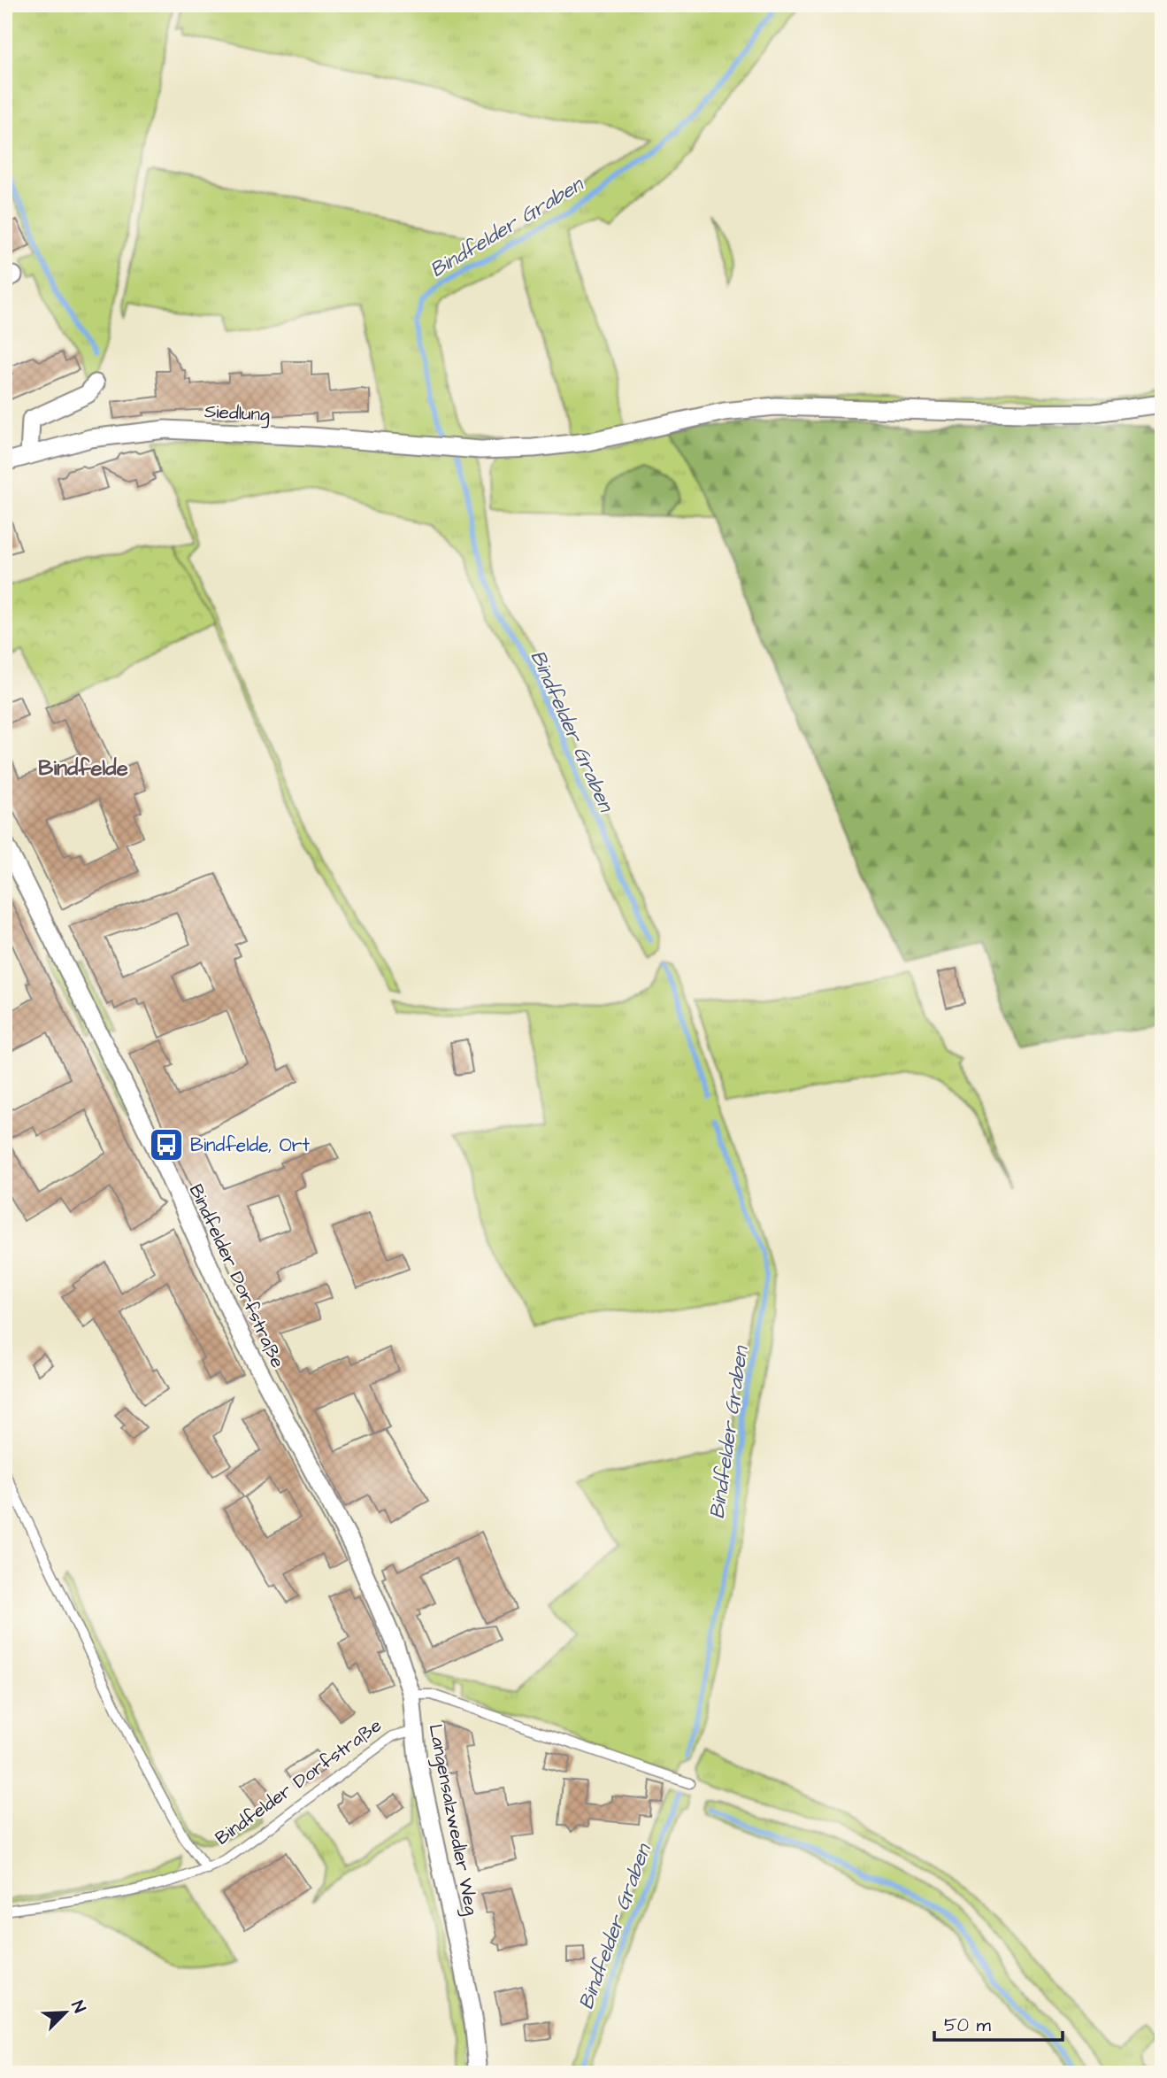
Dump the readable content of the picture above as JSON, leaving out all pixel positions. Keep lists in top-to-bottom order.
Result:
{
  "streets": {
    "street": ["Siedlung", "Bindfelder Dorfstraße", "Langensalzwedler Weg"]
  },
  "crossings": [
    ["Bindfelder Dorfstraße", "Langensalzwedler Weg"]
  ],
  "districts": ["Bindfelde"],
  "water": ["Bindfelder Graben"],
  "places": {
    "bus stop": ["Bindfelde, Ort"]
  },
  "scale_bar": "50 m",
  "north": "top right"
}
